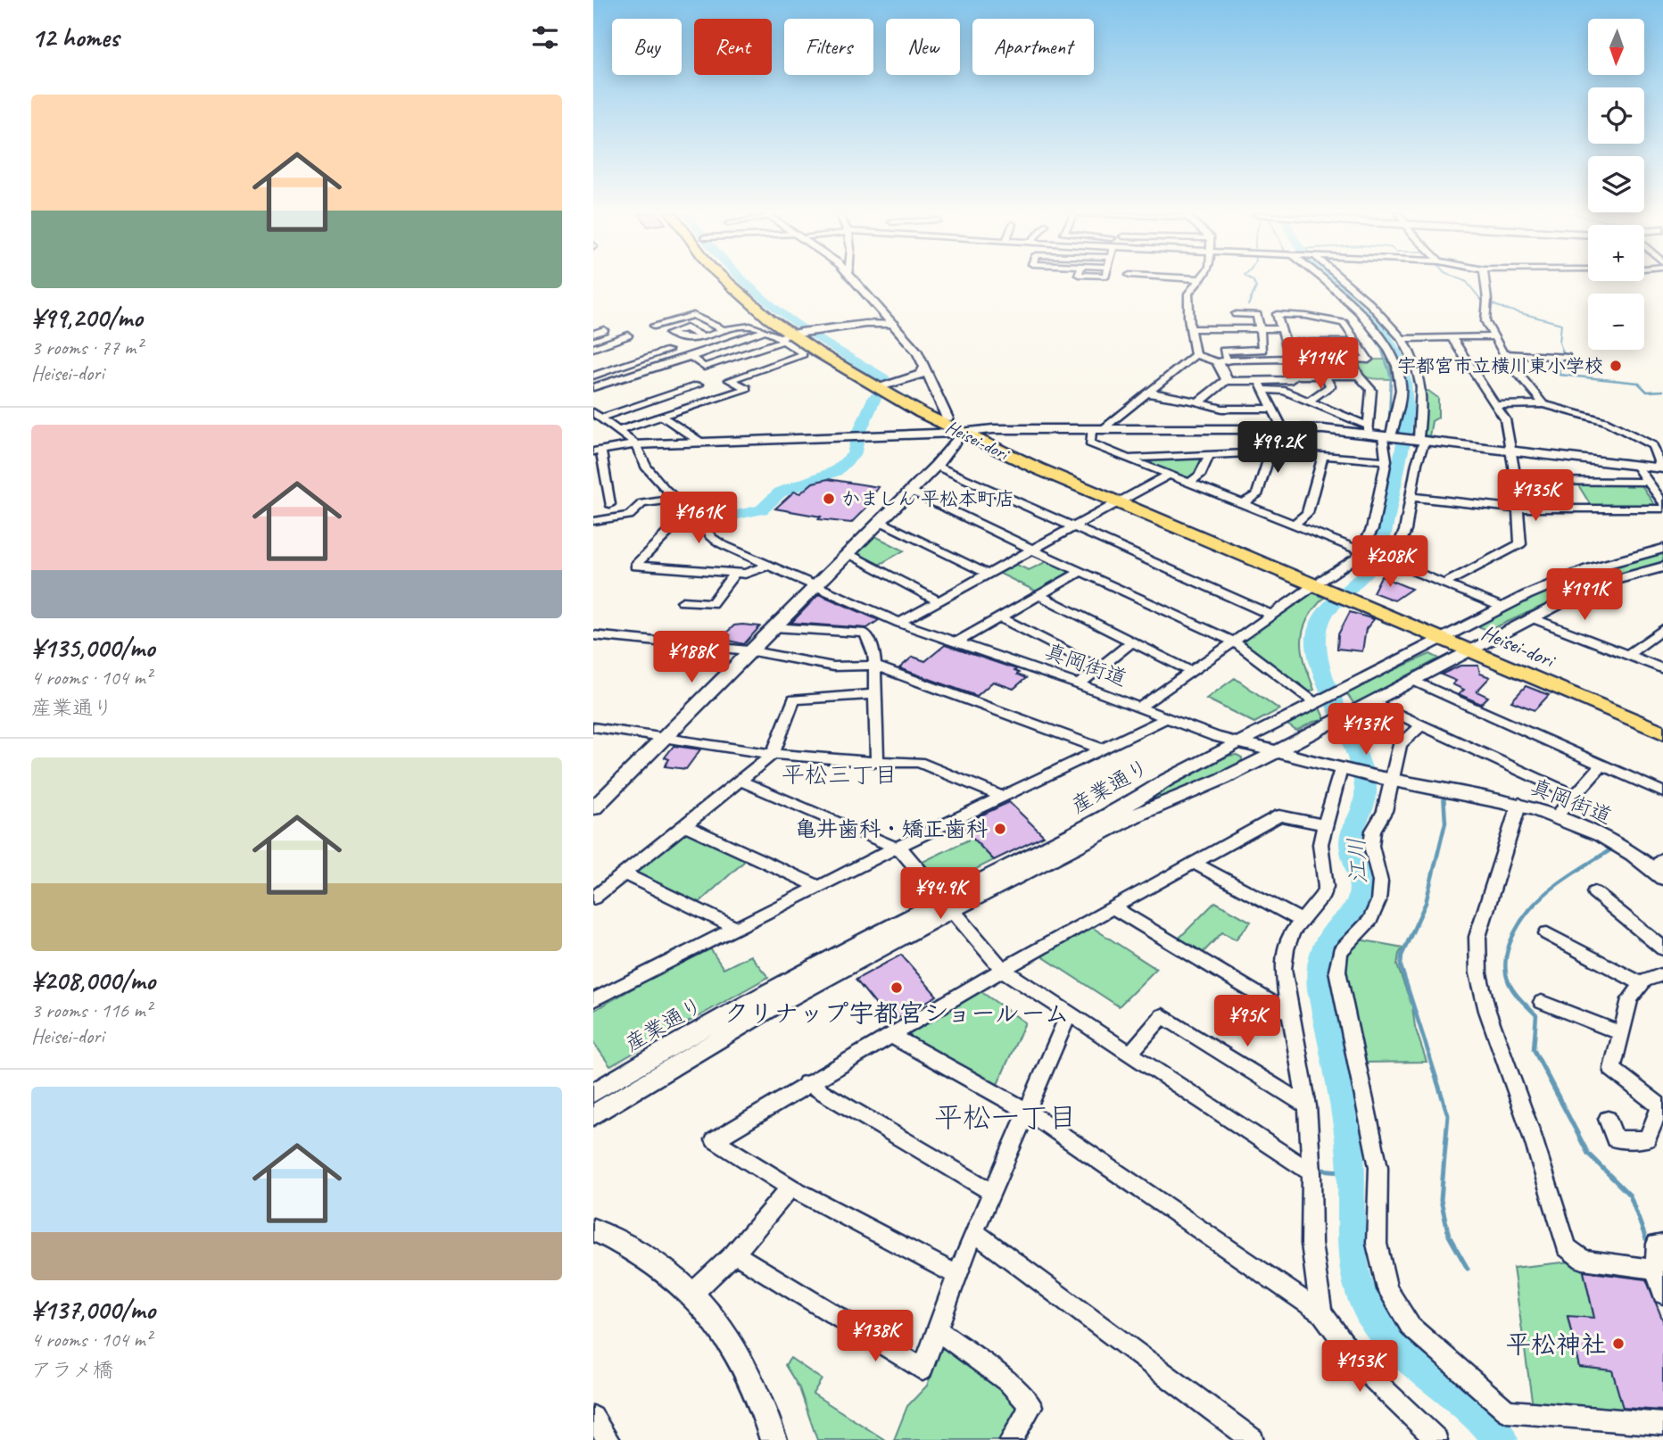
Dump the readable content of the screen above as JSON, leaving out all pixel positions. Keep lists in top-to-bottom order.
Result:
{
  "streets": {
    "main road": ["Heisei-dori"],
    "street": ["真岡街道", "産業通り"]
  },
  "crossings": [
    ["Heisei-dori", "産業通り"],
    ["真岡街道", "産業通り"]
  ],
  "districts": ["平松三丁目", "平松一丁目"],
  "water": ["江川"],
  "places": [
    "宇都宮市立横川東小学校",
    "かましん 平松本町店",
    "亀井歯科・矯正歯科",
    "クリナップ宇都宮ショールーム",
    "平松神社"
  ],
  "north": "bottom",
  "page": {
    "heading": "12 homes",
    "map_buttons": ["+", "−"],
    "chip": [
      "Buy",
      "Rent",
      "Filters",
      "New",
      "Apartment"
    ],
    "list": [
      {
        "name": "¥99,200/mo",
        "note": "3 rooms · 77 m² · Heisei-dori"
      },
      {
        "name": "¥135,000/mo",
        "note": "4 rooms · 104 m² · 産業通り"
      },
      {
        "name": "¥208,000/mo",
        "note": "3 rooms · 116 m² · Heisei-dori"
      },
      {
        "name": "¥137,000/mo",
        "note": "4 rooms · 104 m² · アラメ橋"
      }
    ],
    "price": [
      "¥114K",
      "¥99.2K",
      "¥135K",
      "¥161K",
      "¥208K",
      "¥191K",
      "¥188K",
      "¥137K",
      "¥94.9K",
      "¥95K",
      "¥138K",
      "¥153K"
    ]
  }
}
